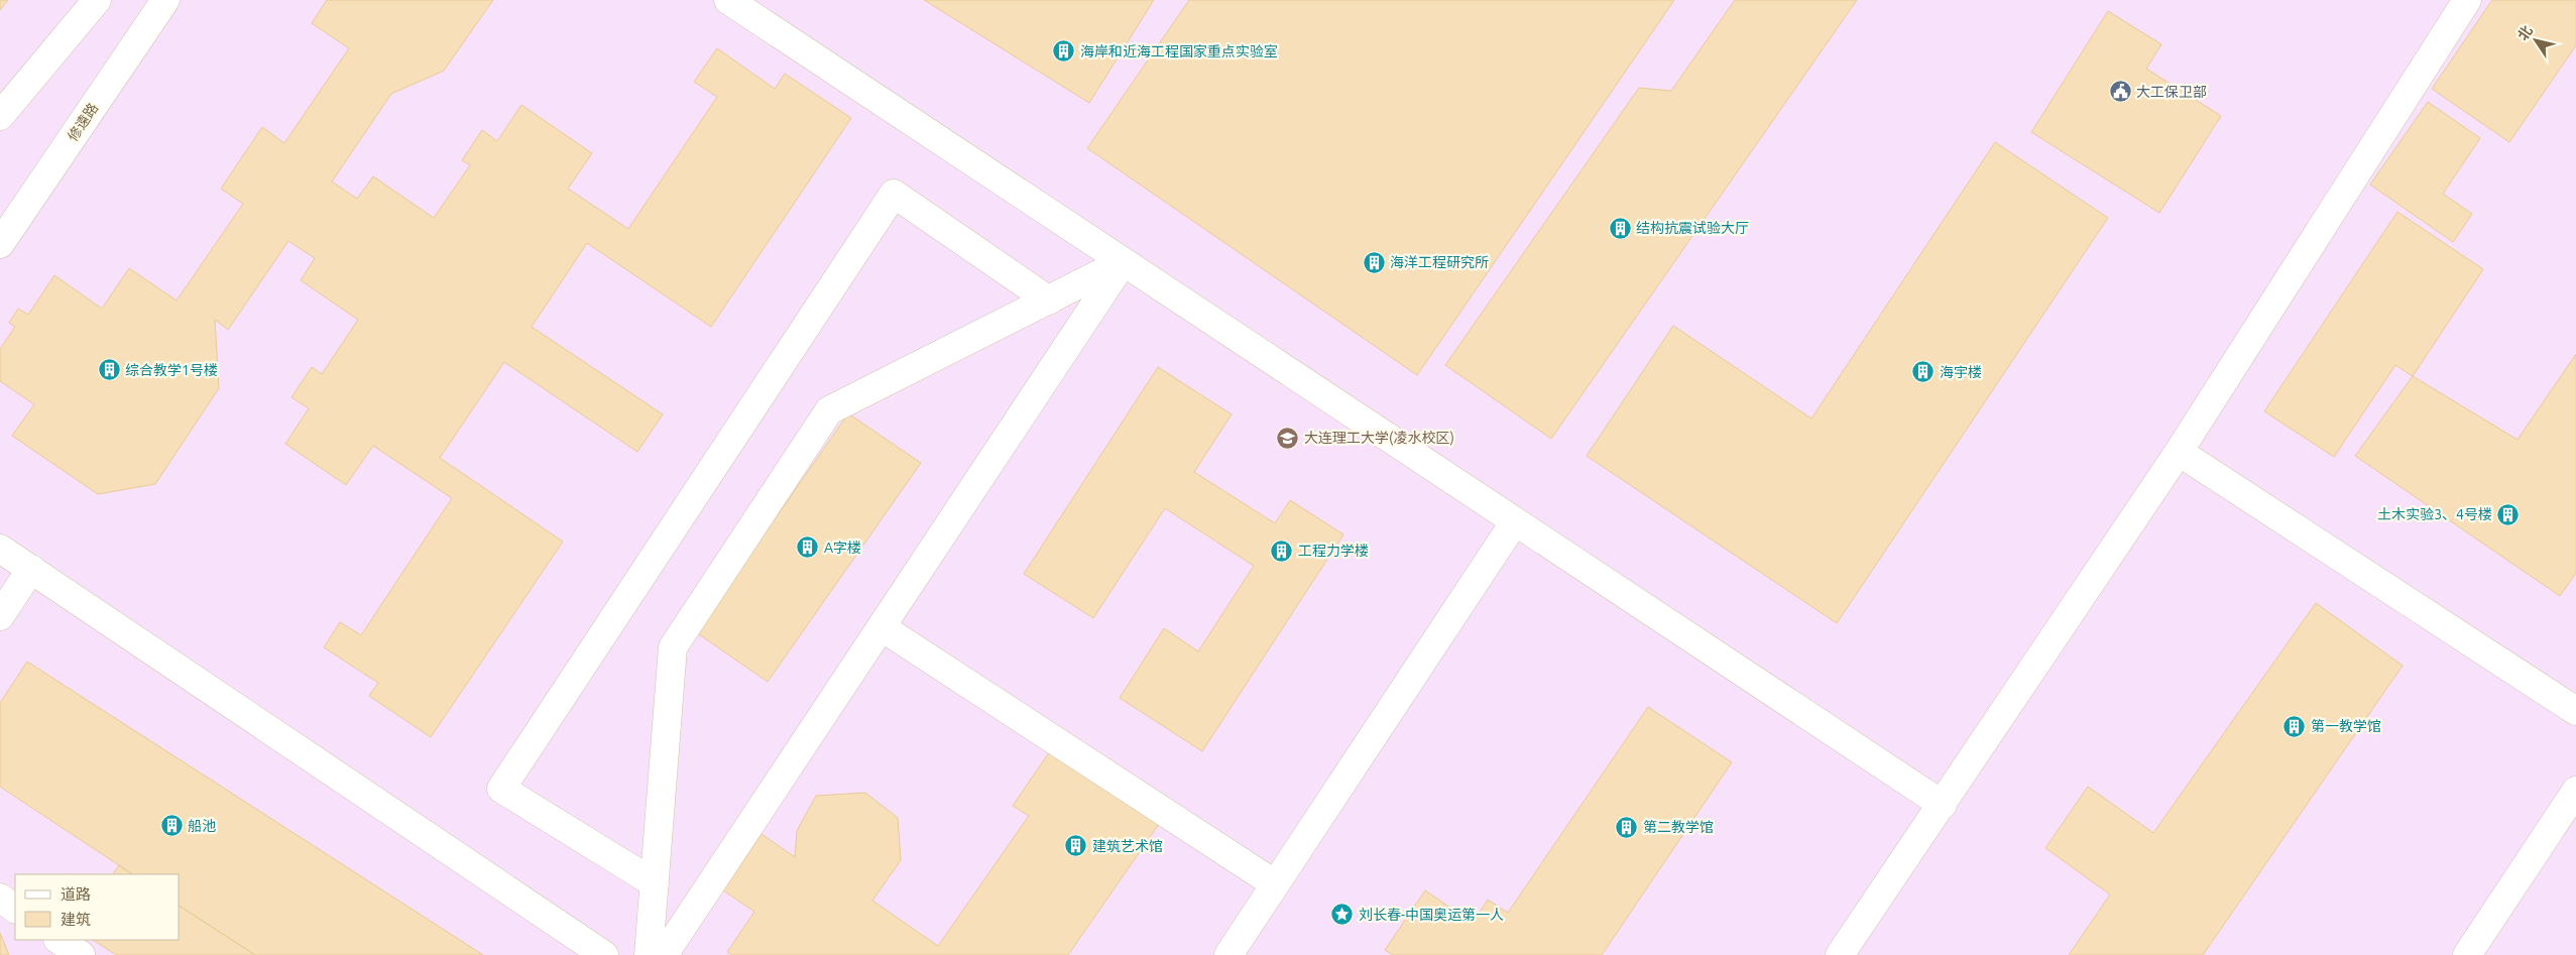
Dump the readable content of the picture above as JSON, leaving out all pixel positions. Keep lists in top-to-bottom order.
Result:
{
  "streets": {
    "street": ["修遠路"]
  },
  "places": {
    "building": [
      "海岸和近海工程国家重点实验室",
      "结构抗震试验大厅",
      "海洋工程研究所",
      "综合教学1号楼",
      "海宇楼",
      "土木实验3、4号楼",
      "A字楼",
      "工程力学楼",
      "第一教学馆",
      "船池",
      "第二教学馆",
      "建筑艺术馆"
    ],
    "public building": ["大工保卫部"],
    "school or university": ["大连理工大学(凌水校区)"],
    "place": ["刘长春-中国奥运第一人"]
  },
  "legend": ["道路", "建筑"],
  "north": "top left"
}
